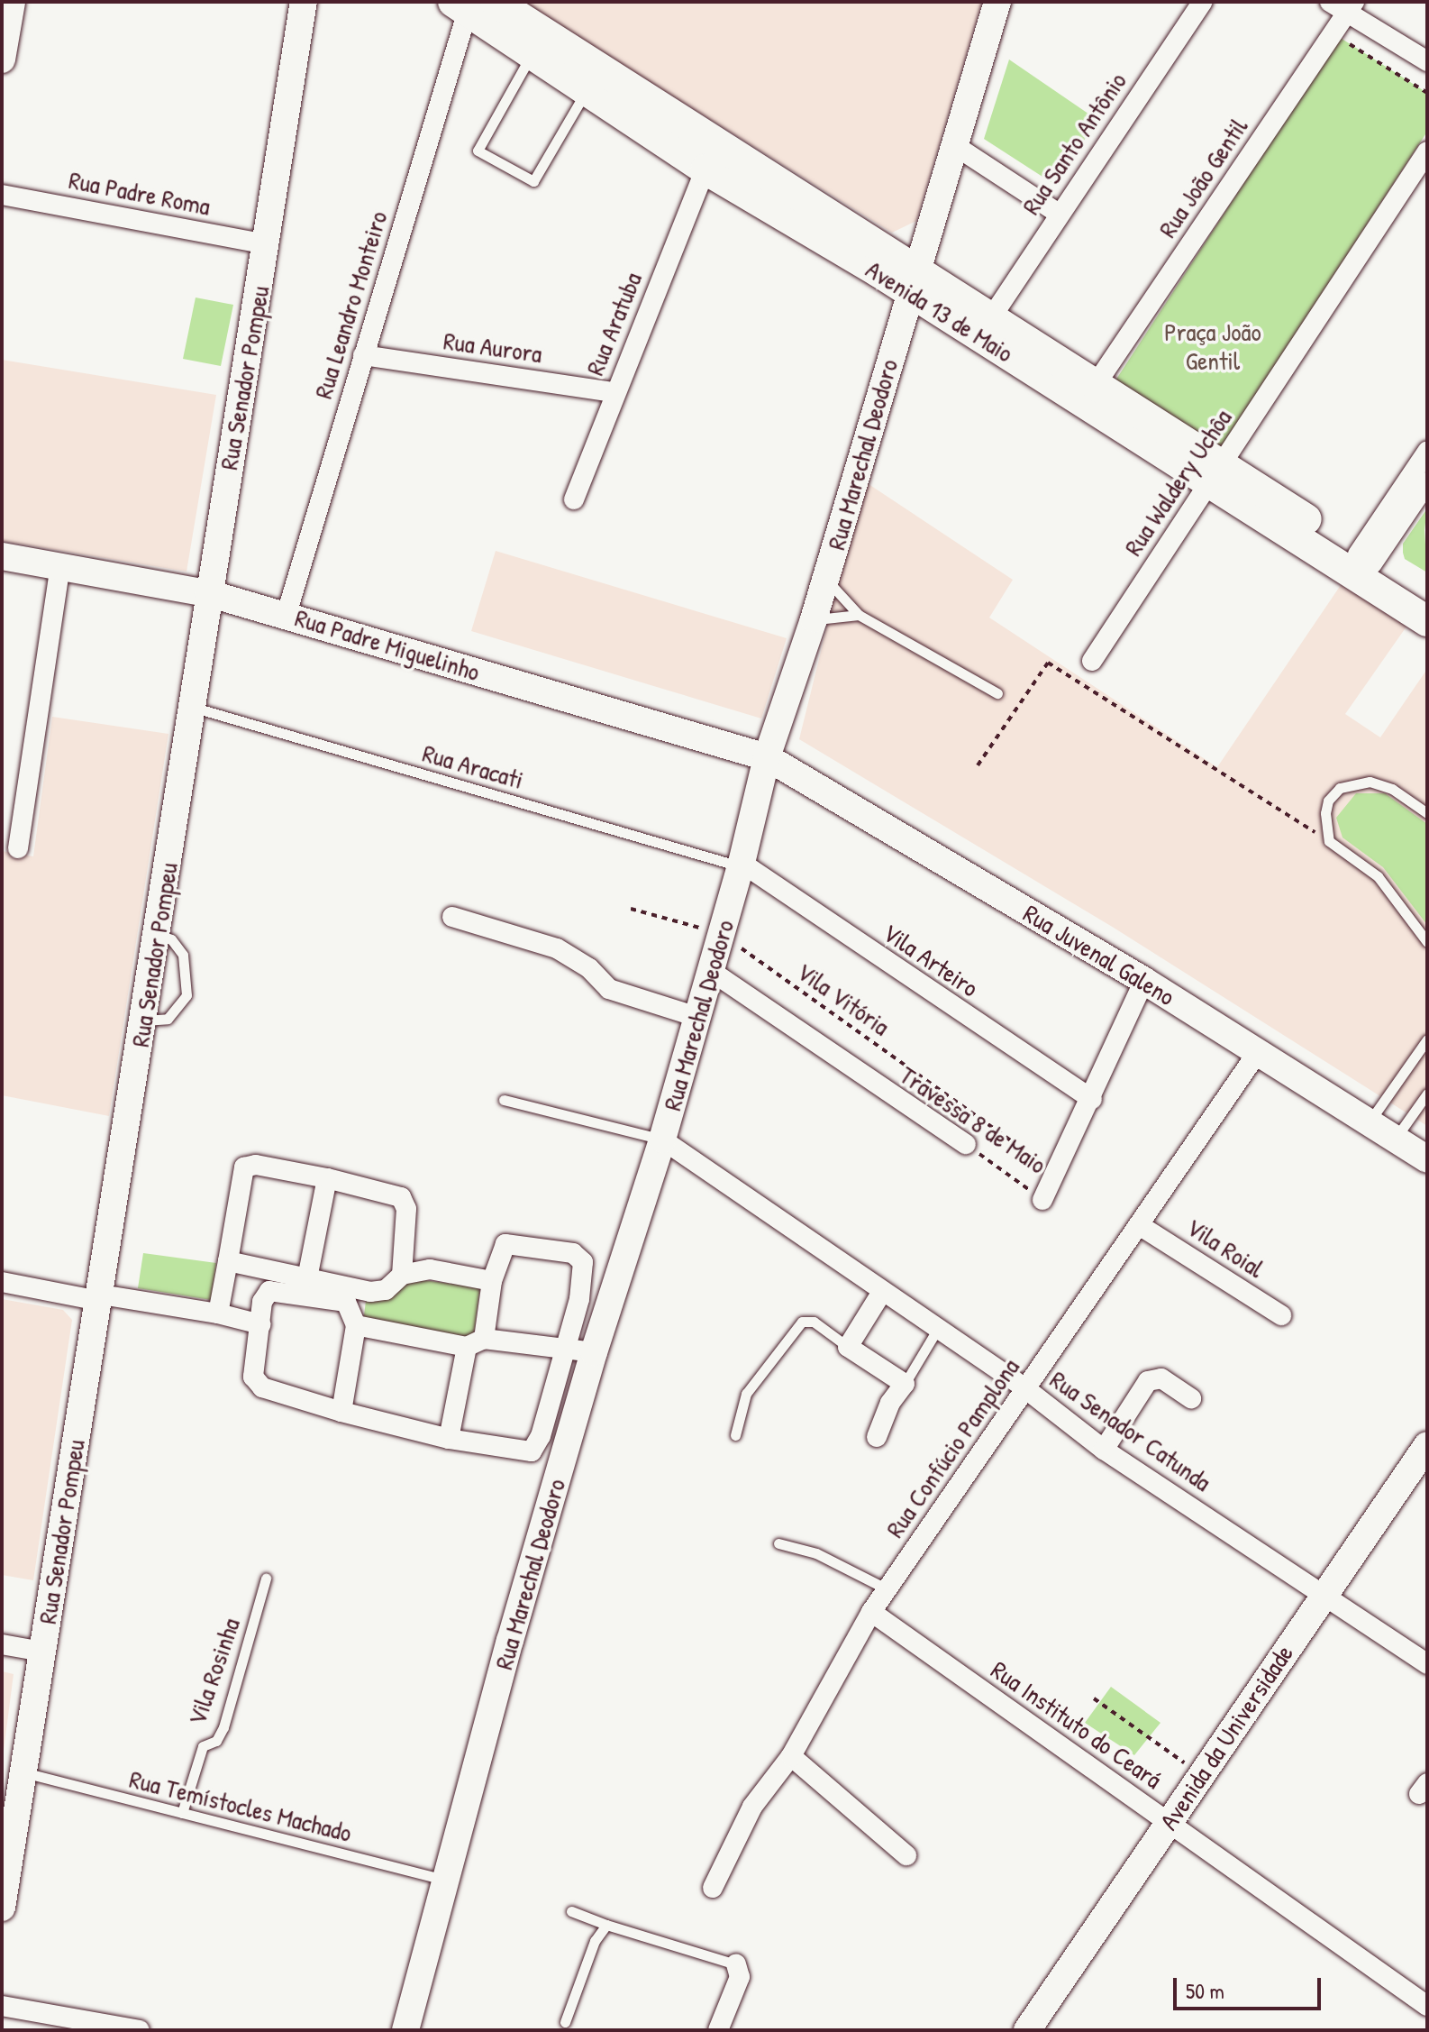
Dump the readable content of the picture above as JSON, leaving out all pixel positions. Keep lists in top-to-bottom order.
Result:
{
  "streets": {
    "main road": ["Avenida 13 de Maio"],
    "street": [
      "Rua Santo Antônio",
      "Rua João Gentil",
      "Rua Padre Roma",
      "Rua Leandro Monteiro",
      "Rua Aratuba",
      "Rua Aurora",
      "Rua Senador Pompeu",
      "Rua Marechal Deodoro",
      "Rua Waldery Uchôa",
      "Rua Padre Miguelinho",
      "Rua Juvenal Galeno",
      "Vila Arteiro",
      "Travessa 8 de Maio",
      "Vila Roial",
      "Rua Senador Catunda",
      "Rua Confúcio Pamplona",
      "Rua Instituto do Ceará",
      "Avenida da Universidade"
    ],
    "lane": ["Rua Aracati", "Vila Rosinha", "Rua Temístocles Machado"],
    "path": ["Vila Vitória"]
  },
  "crossings": [
    ["Rua Santo Antônio", "Avenida 13 de Maio"],
    ["Rua João Gentil", "Avenida 13 de Maio"],
    ["Rua Padre Roma", "Rua Senador Pompeu"],
    ["Rua Leandro Monteiro", "Avenida 13 de Maio"],
    ["Rua Leandro Monteiro", "Rua Aurora"],
    ["Rua Leandro Monteiro", "Rua Padre Miguelinho"],
    ["Avenida 13 de Maio", "Rua Aratuba"],
    ["Avenida 13 de Maio", "Rua Marechal Deodoro"],
    ["Avenida 13 de Maio", "Rua Waldery Uchôa"],
    ["Rua Aratuba", "Rua Aurora"],
    ["Rua Senador Pompeu", "Rua Padre Miguelinho"],
    ["Rua Senador Pompeu", "Rua Aracati"],
    ["Rua Senador Pompeu", "Rua Temístocles Machado"],
    ["Rua Marechal Deodoro", "Rua Padre Miguelinho"],
    ["Rua Marechal Deodoro", "Rua Aracati"],
    ["Rua Marechal Deodoro", "Rua Juvenal Galeno"],
    ["Rua Marechal Deodoro", "Vila Arteiro"],
    ["Rua Marechal Deodoro", "Vila Vitória"],
    ["Rua Marechal Deodoro", "Travessa 8 de Maio"],
    ["Rua Marechal Deodoro", "Rua Senador Catunda"],
    ["Rua Marechal Deodoro", "Rua Temístocles Machado"],
    ["Rua Padre Miguelinho", "Rua Juvenal Galeno"],
    ["Rua Aracati", "Vila Arteiro"],
    ["Rua Juvenal Galeno", "Travessa 8 de Maio"],
    ["Rua Juvenal Galeno", "Rua Confúcio Pamplona"],
    ["Vila Arteiro", "Travessa 8 de Maio"],
    ["Vila Roial", "Rua Confúcio Pamplona"],
    ["Rua Senador Catunda", "Rua Confúcio Pamplona"],
    ["Rua Senador Catunda", "Avenida da Universidade"],
    ["Rua Confúcio Pamplona", "Rua Instituto do Ceará"],
    ["Vila Rosinha", "Rua Temístocles Machado"],
    ["Rua Instituto do Ceará", "Avenida da Universidade"]
  ],
  "parks": ["Praça João Gentil"],
  "scale_bar": "50 m"
}
